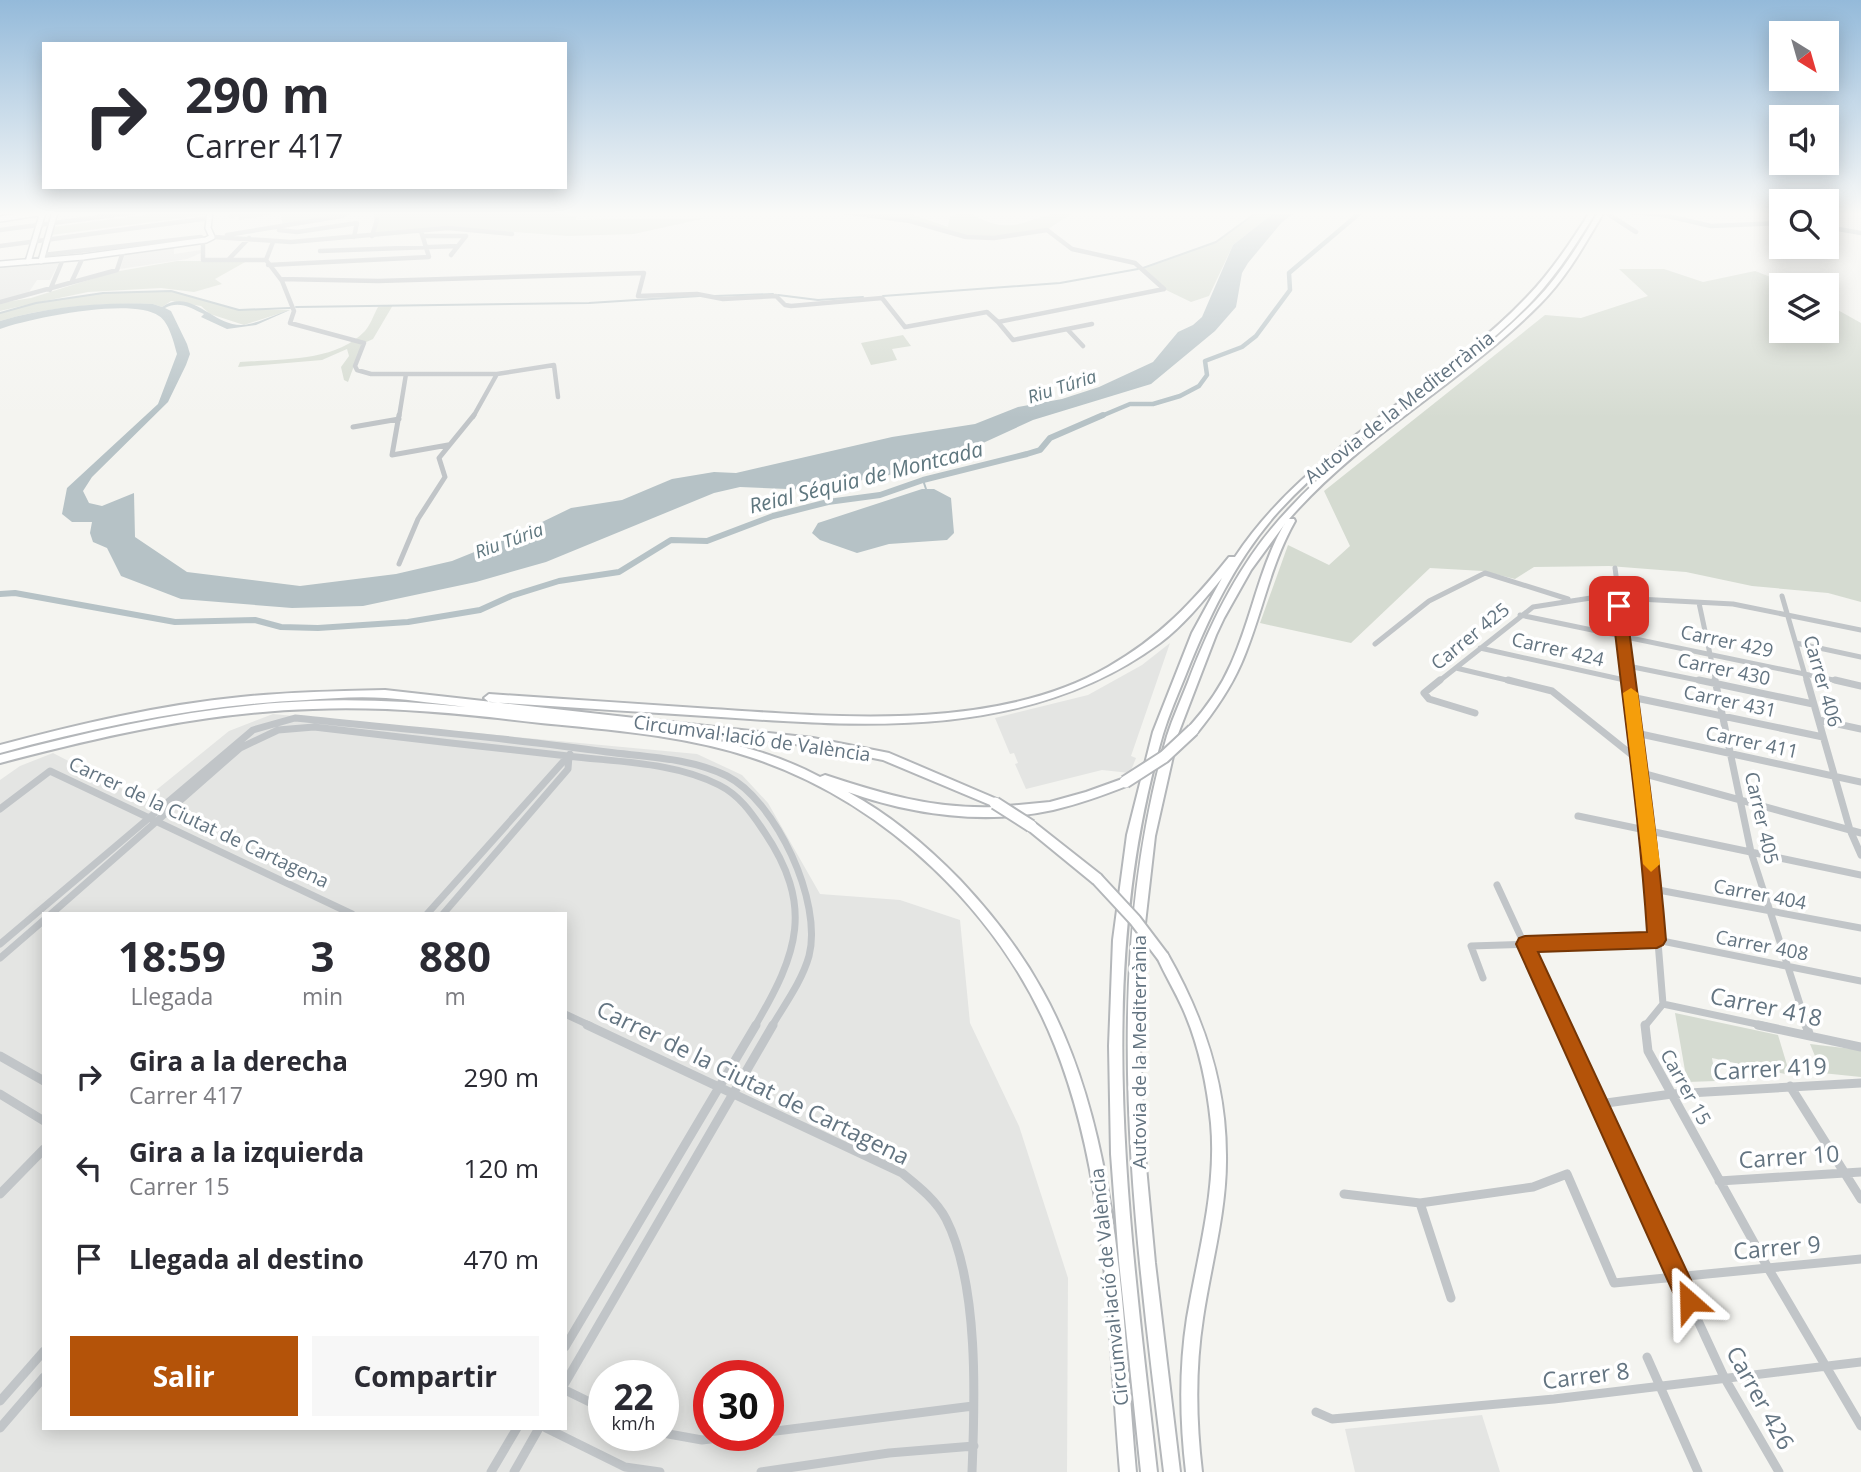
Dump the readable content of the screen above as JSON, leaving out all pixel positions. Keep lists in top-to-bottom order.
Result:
{
  "streets": {
    "highway": ["Autovia de la Mediterrània", "Circumval·lació de València"],
    "street": [
      "Carrer 425",
      "Carrer 429",
      "Carrer 424",
      "Carrer 430",
      "Carrer 406",
      "Carrer 431",
      "Carrer 411",
      "Carrer 405",
      "Carrer de la Ciutat de Cartagena",
      "Carrer 404",
      "Carrer 408",
      "Carrer 418",
      "Carrer 419",
      "Carrer 15",
      "Carrer 10",
      "Carrer 9",
      "Carrer 8",
      "Carrer 426"
    ]
  },
  "crossings": [
    ["Carrer 425", "Carrer 429"],
    ["Carrer 425", "Carrer 424"],
    ["Carrer 429", "Carrer 406"],
    ["Carrer 429", "Carrer 405"],
    ["Carrer 430", "Carrer 406"],
    ["Carrer 430", "Carrer 405"],
    ["Carrer 406", "Carrer 431"],
    ["Carrer 406", "Carrer 411"],
    ["Carrer 431", "Carrer 405"],
    ["Carrer 411", "Carrer 405"],
    ["Carrer 405", "Carrer 404"],
    ["Carrer 405", "Carrer 408"],
    ["Carrer 405", "Carrer 418"],
    ["Carrer 408", "Carrer 426"],
    ["Carrer 418", "Carrer 15"],
    ["Carrer 419", "Carrer 15"],
    ["Carrer 419", "Carrer 426"],
    ["Carrer 15", "Carrer 10"],
    ["Carrer 15", "Carrer 9"],
    ["Carrer 15", "Carrer 8"],
    ["Carrer 9", "Carrer 426"],
    ["Carrer 8", "Carrer 426"]
  ],
  "water": ["Riu Túria", "Reial Séquia de Montcada"],
  "north": "bottom right",
  "page": {
    "turn": ["290 m", "Carrer 417"],
    "eta": [
      "18:59",
      "Llegada",
      "3",
      "min",
      "880",
      "m"
    ],
    "list": [
      {
        "name": "Gira a la derecha",
        "note": "Carrer 417",
        "value": "290 m"
      },
      {
        "name": "Gira a la izquierda",
        "note": "Carrer 15",
        "value": "120 m"
      },
      {
        "name": "Llegada al destino",
        "value": "470 m"
      }
    ],
    "buttons": ["Salir", "Compartir"],
    "speed": "22 km/h",
    "limit": "30"
  }
}
